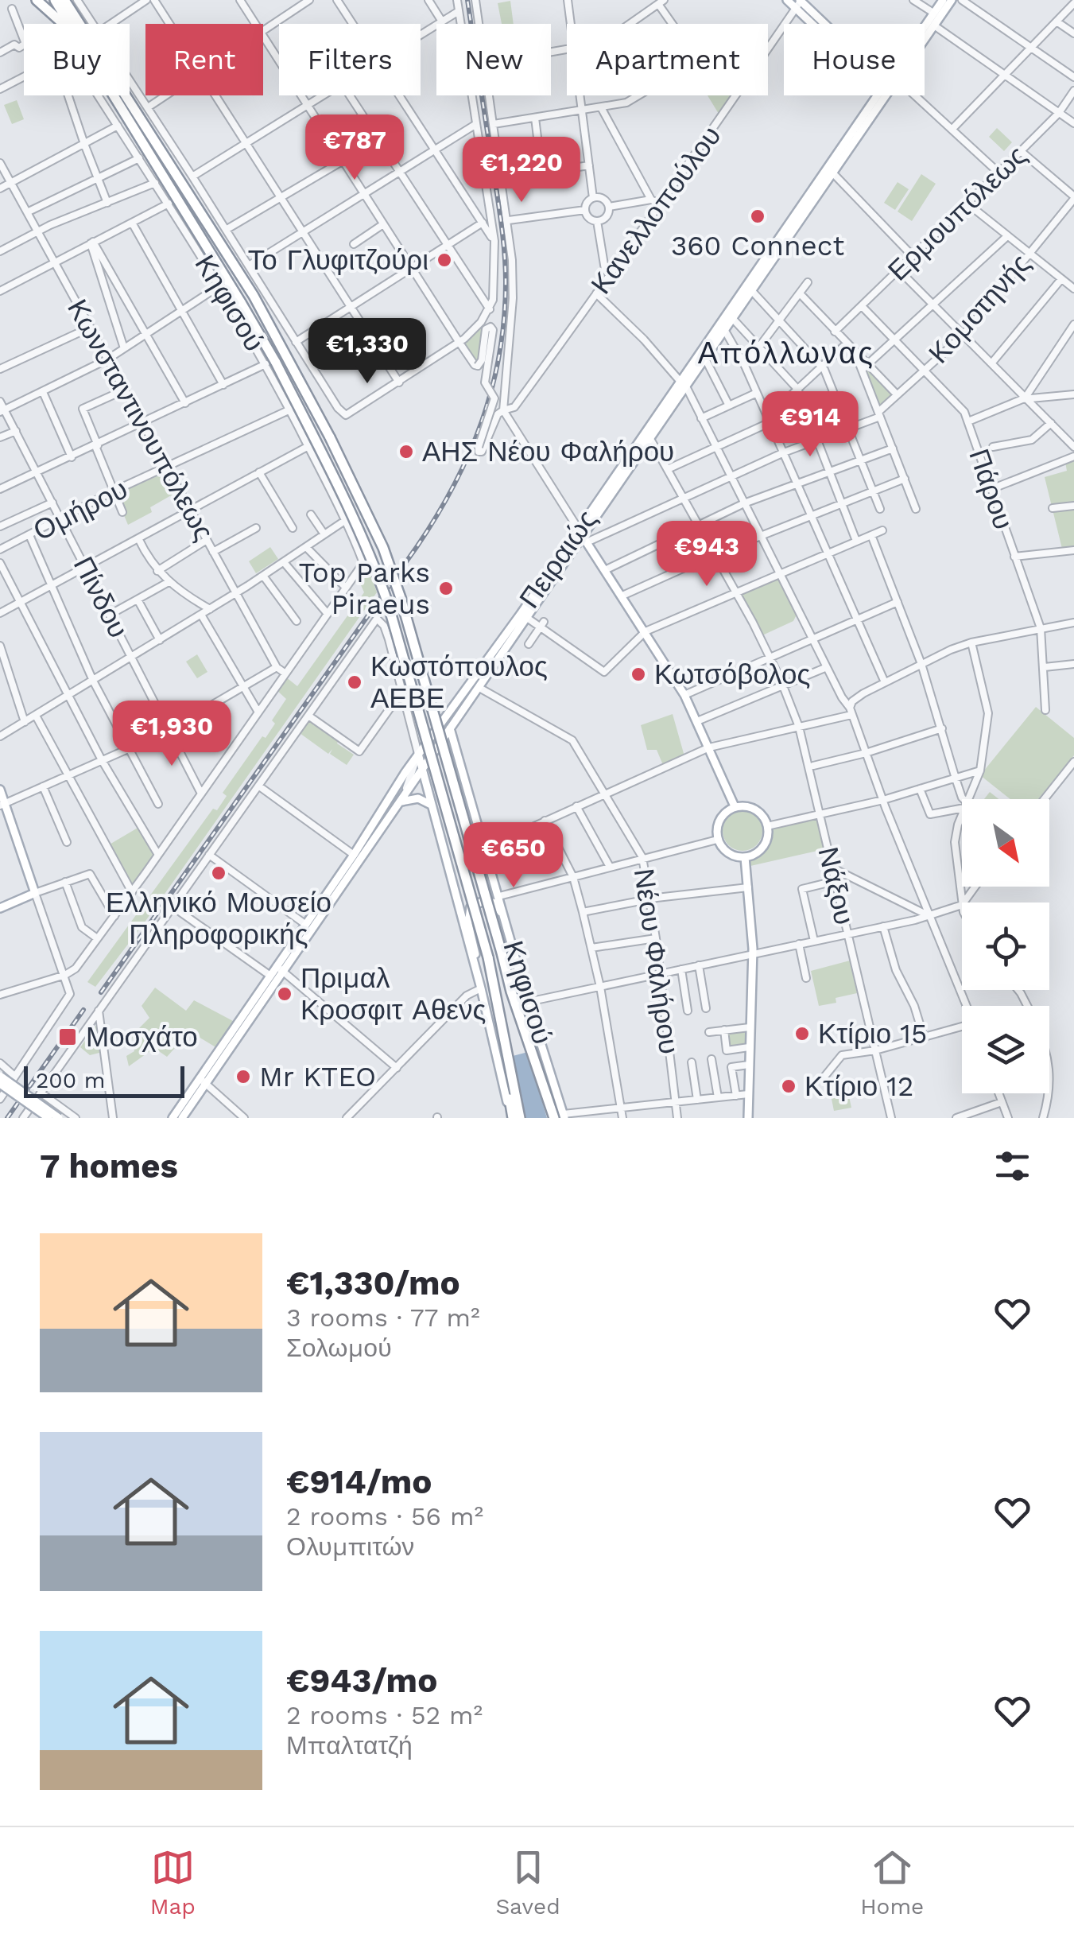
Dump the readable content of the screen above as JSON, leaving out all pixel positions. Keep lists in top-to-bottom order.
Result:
{
  "streets": {
    "main road": ["Κηφισού", "Πειραιώς"],
    "street": [
      "Κανελλοπούλου",
      "Ερμουπόλεως",
      "Κομοτηνής",
      "Κωνσταντινουπόλεως",
      "Πάρου",
      "Ομήρου",
      "Πίνδου",
      "Νάξου",
      "Νέου Φαλήρου"
    ]
  },
  "crossings": [
    ["Ερμουπόλεως", "Πάρου"],
    ["Κηφισού", "Ομήρου"],
    ["Κηφισού", "Πειραιώς"],
    ["Κομοτηνής", "Πάρου"],
    ["Κομοτηνής", "Πειραιώς"],
    ["Κομοτηνής", "Νάξου"],
    ["Κωνσταντινουπόλεως", "Ομήρου"],
    ["Ομήρου", "Πίνδου"],
    ["Πειραιώς", "Νάξου"],
    ["Πειραιώς", "Νέου Φαλήρου"]
  ],
  "districts": ["Απόλλωνας"],
  "places": {
    "other": [
      "360 Connect",
      "Το Γλυφιτζούρι",
      "ΑΗΣ Νέου Φαλήρου",
      "Top Parks Piraeus",
      "Κωτσόβολος",
      "Κωστόπουλος ΑΕΒΕ",
      "Ελληνικό Μουσείο Πληροφορικής",
      "Πριμαλ Κροσφιτ Αθενς",
      "Κτίριο 15",
      "Mr KTEO",
      "Κτίριο 12"
    ],
    "transit": ["Μοσχάτο"]
  },
  "scale_bar": "200 m",
  "north": "bottom right",
  "page": {
    "chip": [
      "Buy",
      "Rent",
      "Filters",
      "New",
      "Apartment",
      "House"
    ],
    "price": [
      "€787",
      "€1,220",
      "€1,330",
      "€914",
      "€943",
      "€1,930",
      "€650"
    ],
    "scale": "200 m",
    "heading": "7 homes",
    "list": [
      {
        "name": "€1,330/mo",
        "note": "3 rooms · 77 m² · Σολωμού"
      },
      {
        "name": "€914/mo",
        "note": "2 rooms · 56 m² · Ολυμπιτών"
      },
      {
        "name": "€943/mo",
        "note": "2 rooms · 52 m² · Μπαλτατζή"
      }
    ],
    "tabs": ["Map", "Saved", "Home"]
  }
}
